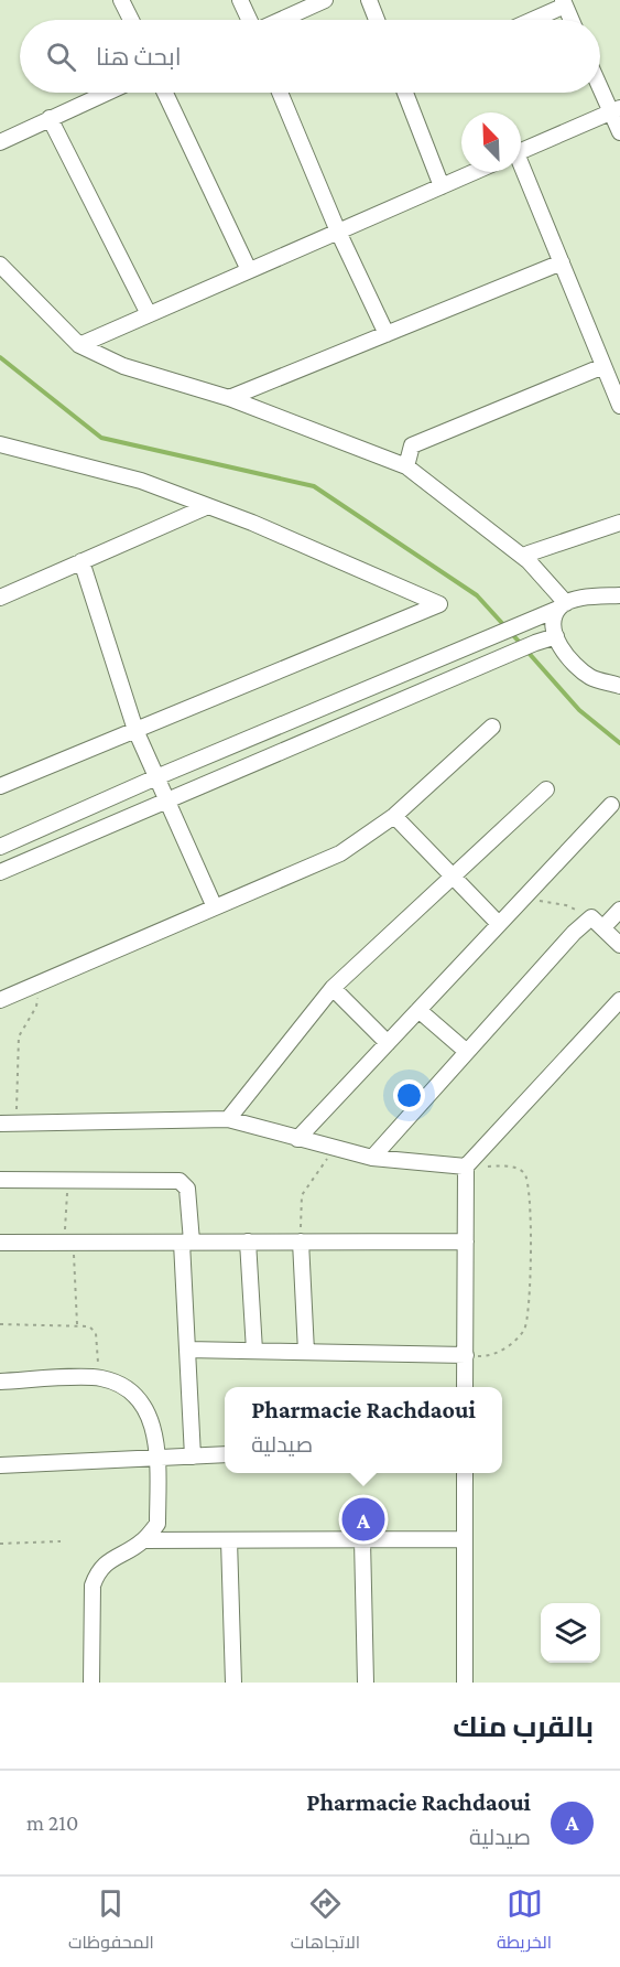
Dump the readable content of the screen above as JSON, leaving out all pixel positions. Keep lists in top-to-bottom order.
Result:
{
  "north": "top left",
  "page": {
    "search": "ابحث هنا",
    "popup": ["Pharmacie Rachdaoui", "صيدلية"],
    "pins": "A",
    "heading": "بالقرب منك",
    "list": [
      {
        "mark": "A",
        "name": "Pharmacie Rachdaoui",
        "note": "صيدلية",
        "value": "210 m"
      }
    ],
    "nav": ["الخريطة", "الاتجاهات", "المحفوظات"]
  }
}
